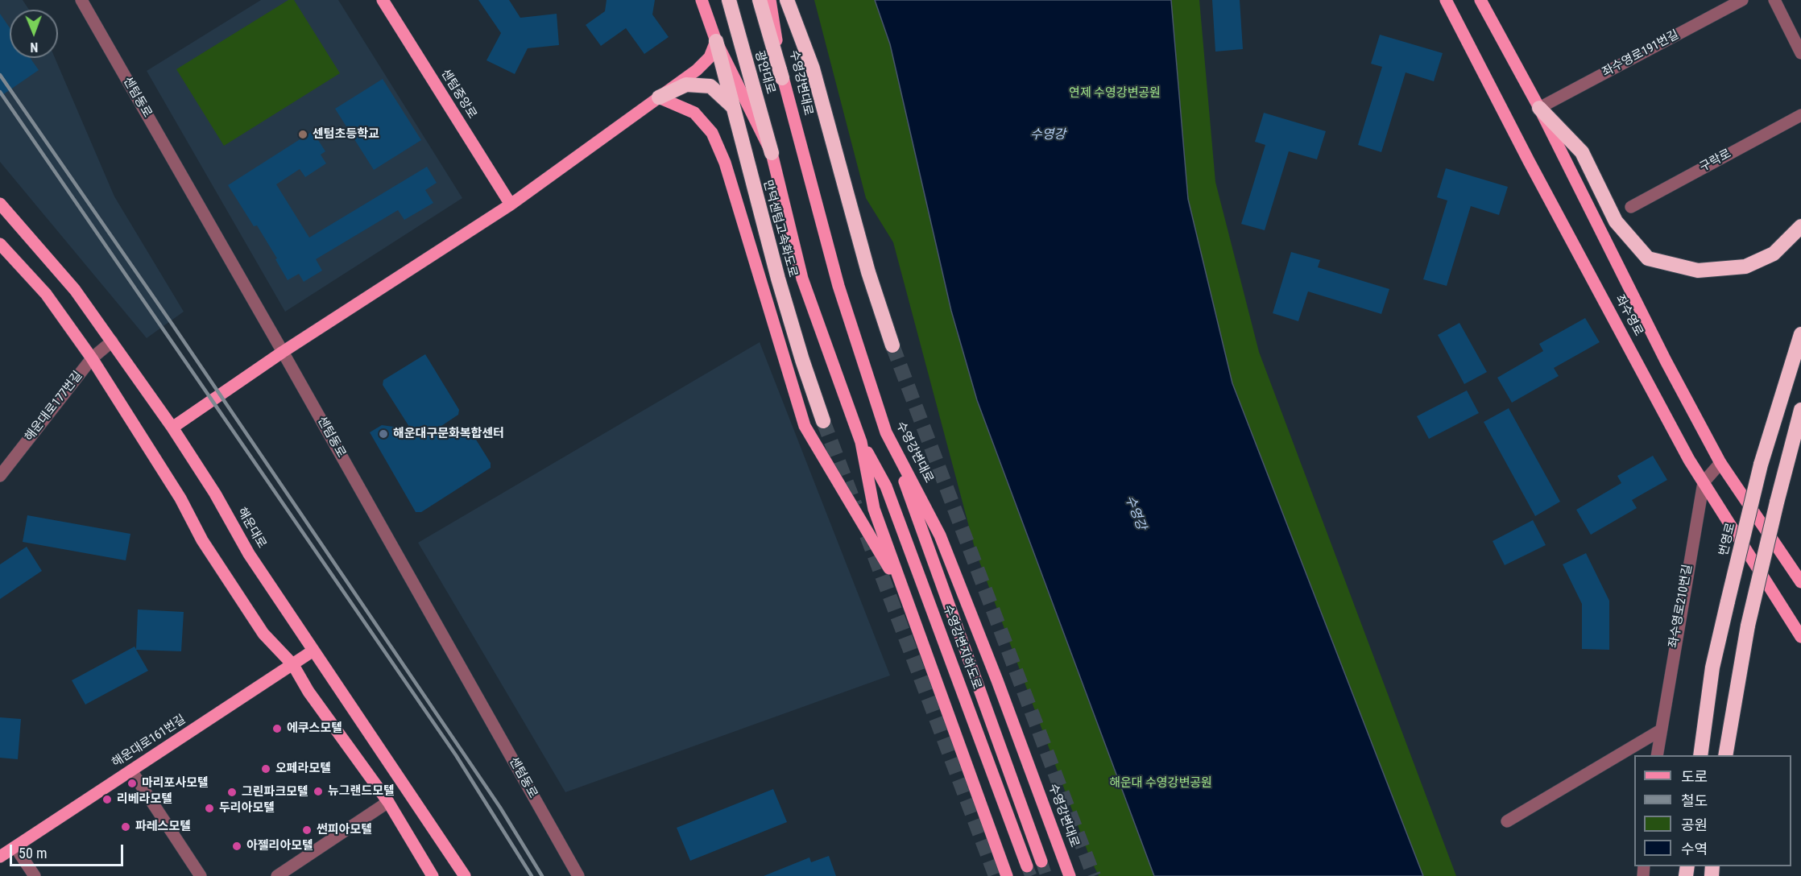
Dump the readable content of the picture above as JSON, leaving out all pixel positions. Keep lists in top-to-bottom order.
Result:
{
  "streets": {
    "highway": ["광안대로", "만덕센텀고속화도로", "번영로"],
    "main road": [
      "수영강변대로",
      "센텀중앙로",
      "좌수영로",
      "해운대로",
      "수영강변지하도로",
      "해운대로161번길"
    ],
    "street": [
      "좌수영로191번길",
      "센텀동로",
      "구락로",
      "해운대로177번길",
      "좌수영로210번길"
    ]
  },
  "crossings": [
    ["좌수영로191번길", "좌수영로"],
    ["광안대로", "수영강변대로"],
    ["수영강변대로", "수영강변지하도로"],
    ["좌수영로", "좌수영로210번길"],
    ["해운대로177번길", "해운대로"],
    ["해운대로", "해운대로161번길"]
  ],
  "water": ["수영강"],
  "parks": ["연제 수영강변공원", "해운대 수영강변공원"],
  "places": [
    "센텀초등학교",
    "해운대구문화복합센터",
    "에쿠스모텔",
    "오페라모텔",
    "마리포사모텔",
    "뉴그랜드모텔",
    "그린파크모텔",
    "리베라모텔",
    "두리아모텔",
    "파레스모텔",
    "썬피아모텔",
    "아젤리아모텔"
  ],
  "legend": [
    "도로",
    "철도",
    "공원",
    "수역"
  ],
  "scale_bar": "50 m",
  "north": "bottom"
}
